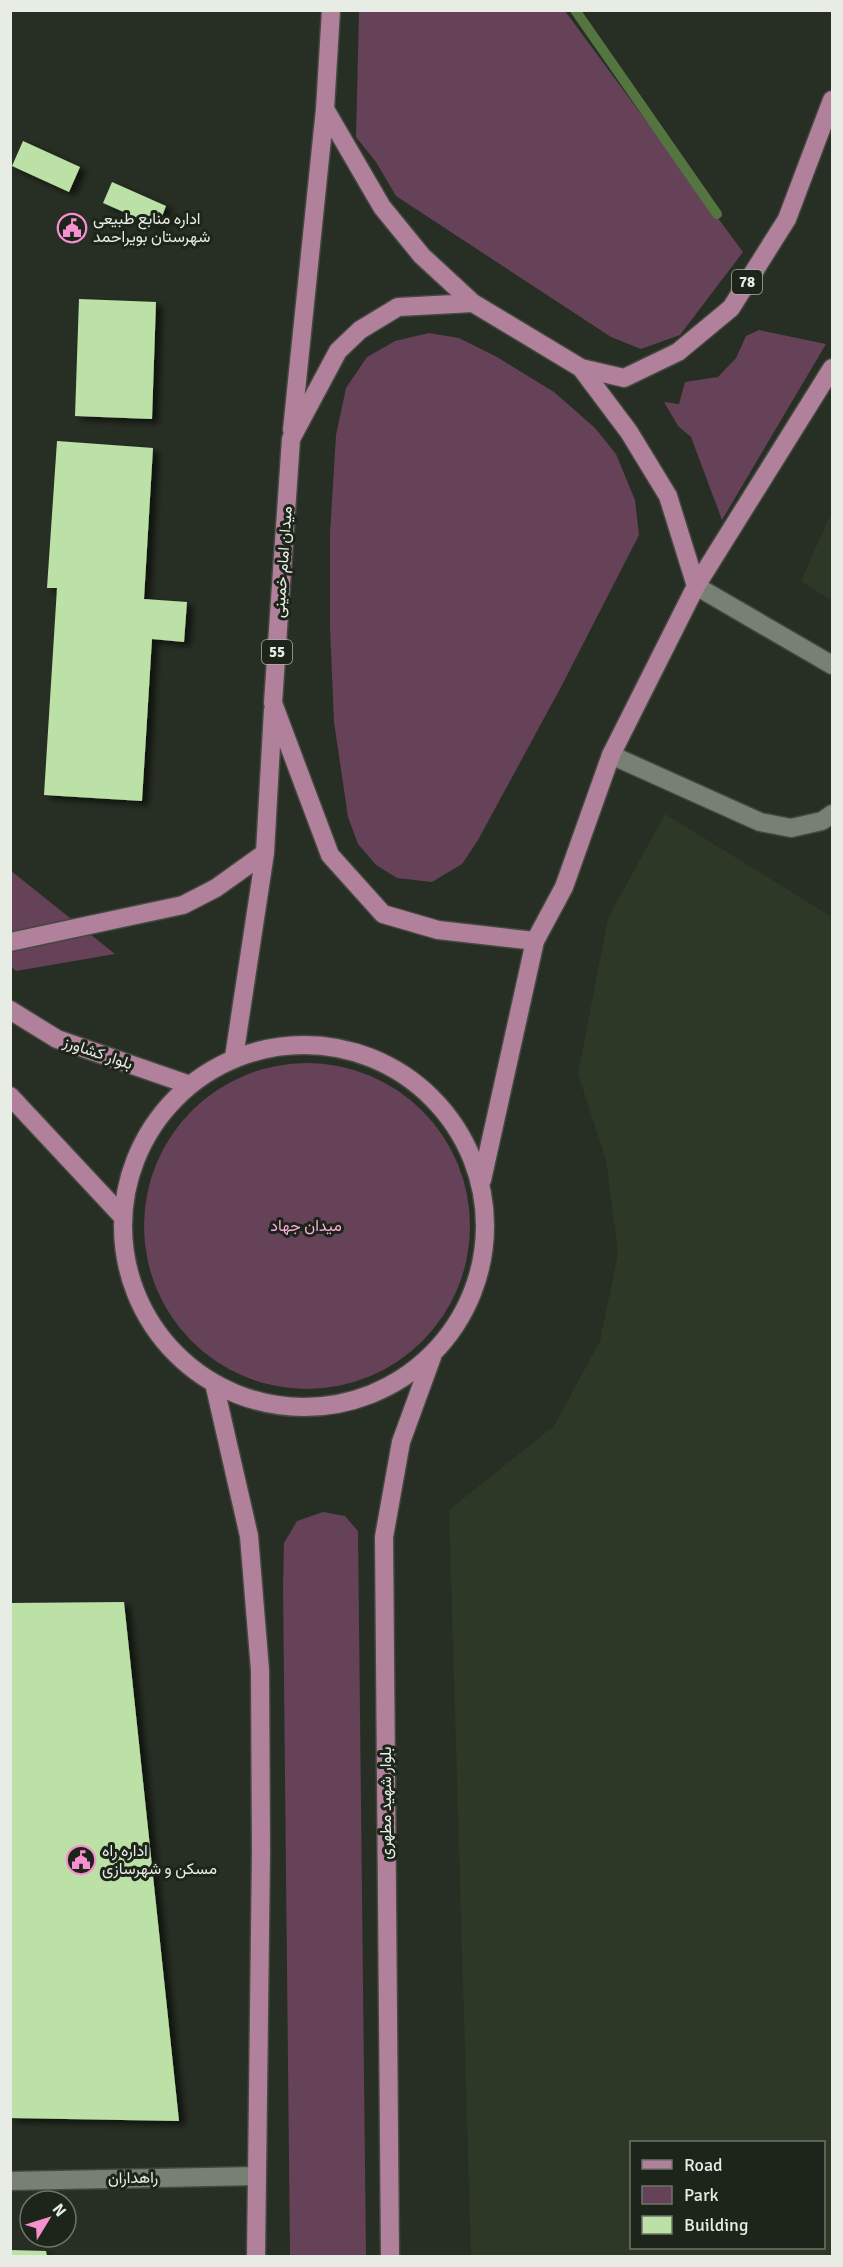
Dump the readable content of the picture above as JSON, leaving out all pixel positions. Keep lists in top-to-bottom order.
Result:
{
  "streets": {
    "main road": [
      "78",
      "میدان امام خمینی",
      "55",
      "بلوار کشاورز",
      "بلوار شهید مطهری"
    ],
    "street": ["راهداران"]
  },
  "parks": ["میدان جهاد"],
  "places": {
    "public building": ["اداره منابع طبیعی شهرستان بویراحمد", "اداره راه مسکن و شهرسازی"]
  },
  "legend": ["Road", "Park", "Building"],
  "north": "top right"
}
